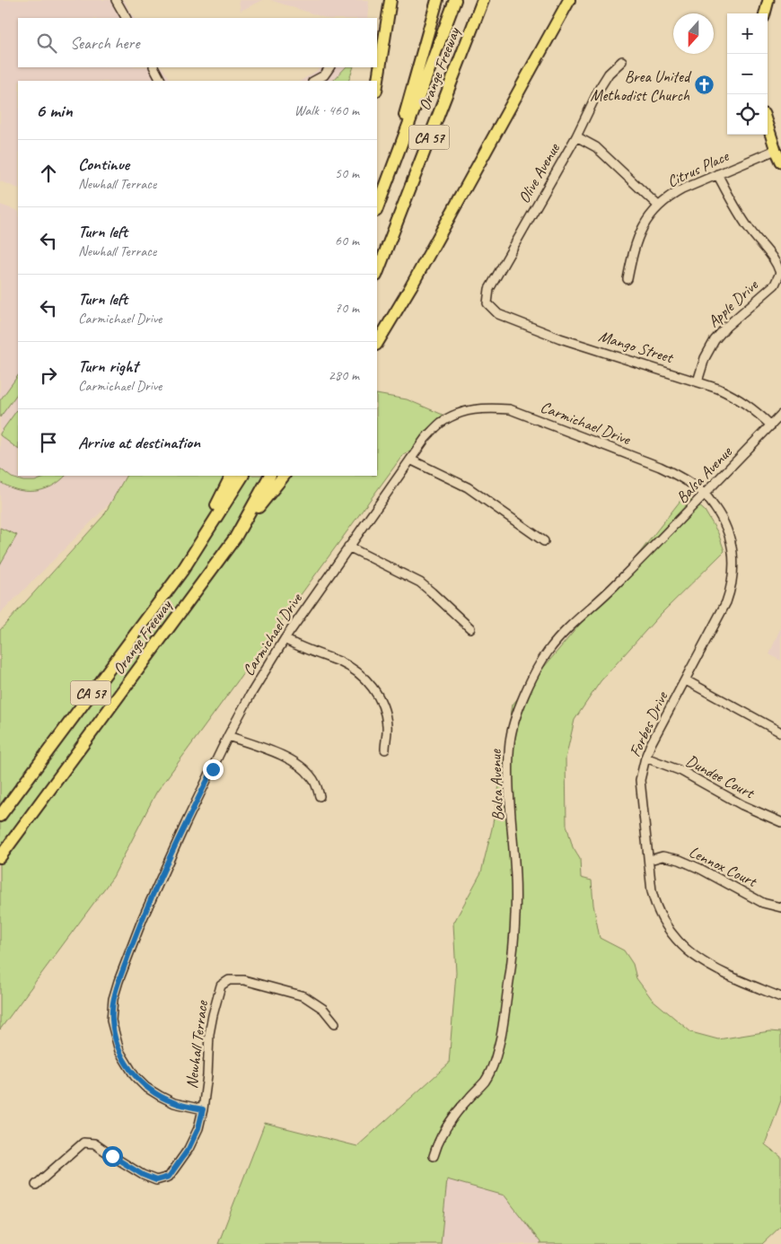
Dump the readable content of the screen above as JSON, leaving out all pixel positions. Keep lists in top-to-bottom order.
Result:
{
  "streets": {
    "highway": ["Orange Freeway", "CA 57"],
    "street": [
      "Citrus Place",
      "Olive Avenue",
      "Apple Drive",
      "Mango Street",
      "Carmichael Drive",
      "Balsa Avenue",
      "Forbes Drive",
      "Dundee Court",
      "Lennox Court",
      "Newhall Terrace"
    ]
  },
  "crossings": [
    ["Olive Avenue", "Mango Street"],
    ["Apple Drive", "Mango Street"],
    ["Mango Street", "Balsa Avenue"],
    ["Carmichael Drive", "Balsa Avenue"],
    ["Carmichael Drive", "Forbes Drive"],
    ["Carmichael Drive", "Newhall Terrace"],
    ["Balsa Avenue", "Forbes Drive"],
    ["Forbes Drive", "Dundee Court"],
    ["Forbes Drive", "Lennox Court"]
  ],
  "places": {
    "church": ["Brea United Methodist Church"]
  },
  "north": "bottom",
  "page": {
    "map_buttons": ["+", "−"],
    "search": "Search here",
    "heading": ["6 min", "Walk · 460 m"],
    "list": [
      ["Continue", "Newhall Terrace", "50 m"],
      ["Turn left", "Newhall Terrace", "60 m"],
      ["Turn left", "Carmichael Drive", "70 m"],
      ["Turn right", "Carmichael Drive", "280 m"],
      "Arrive at destination"
    ]
  }
}
